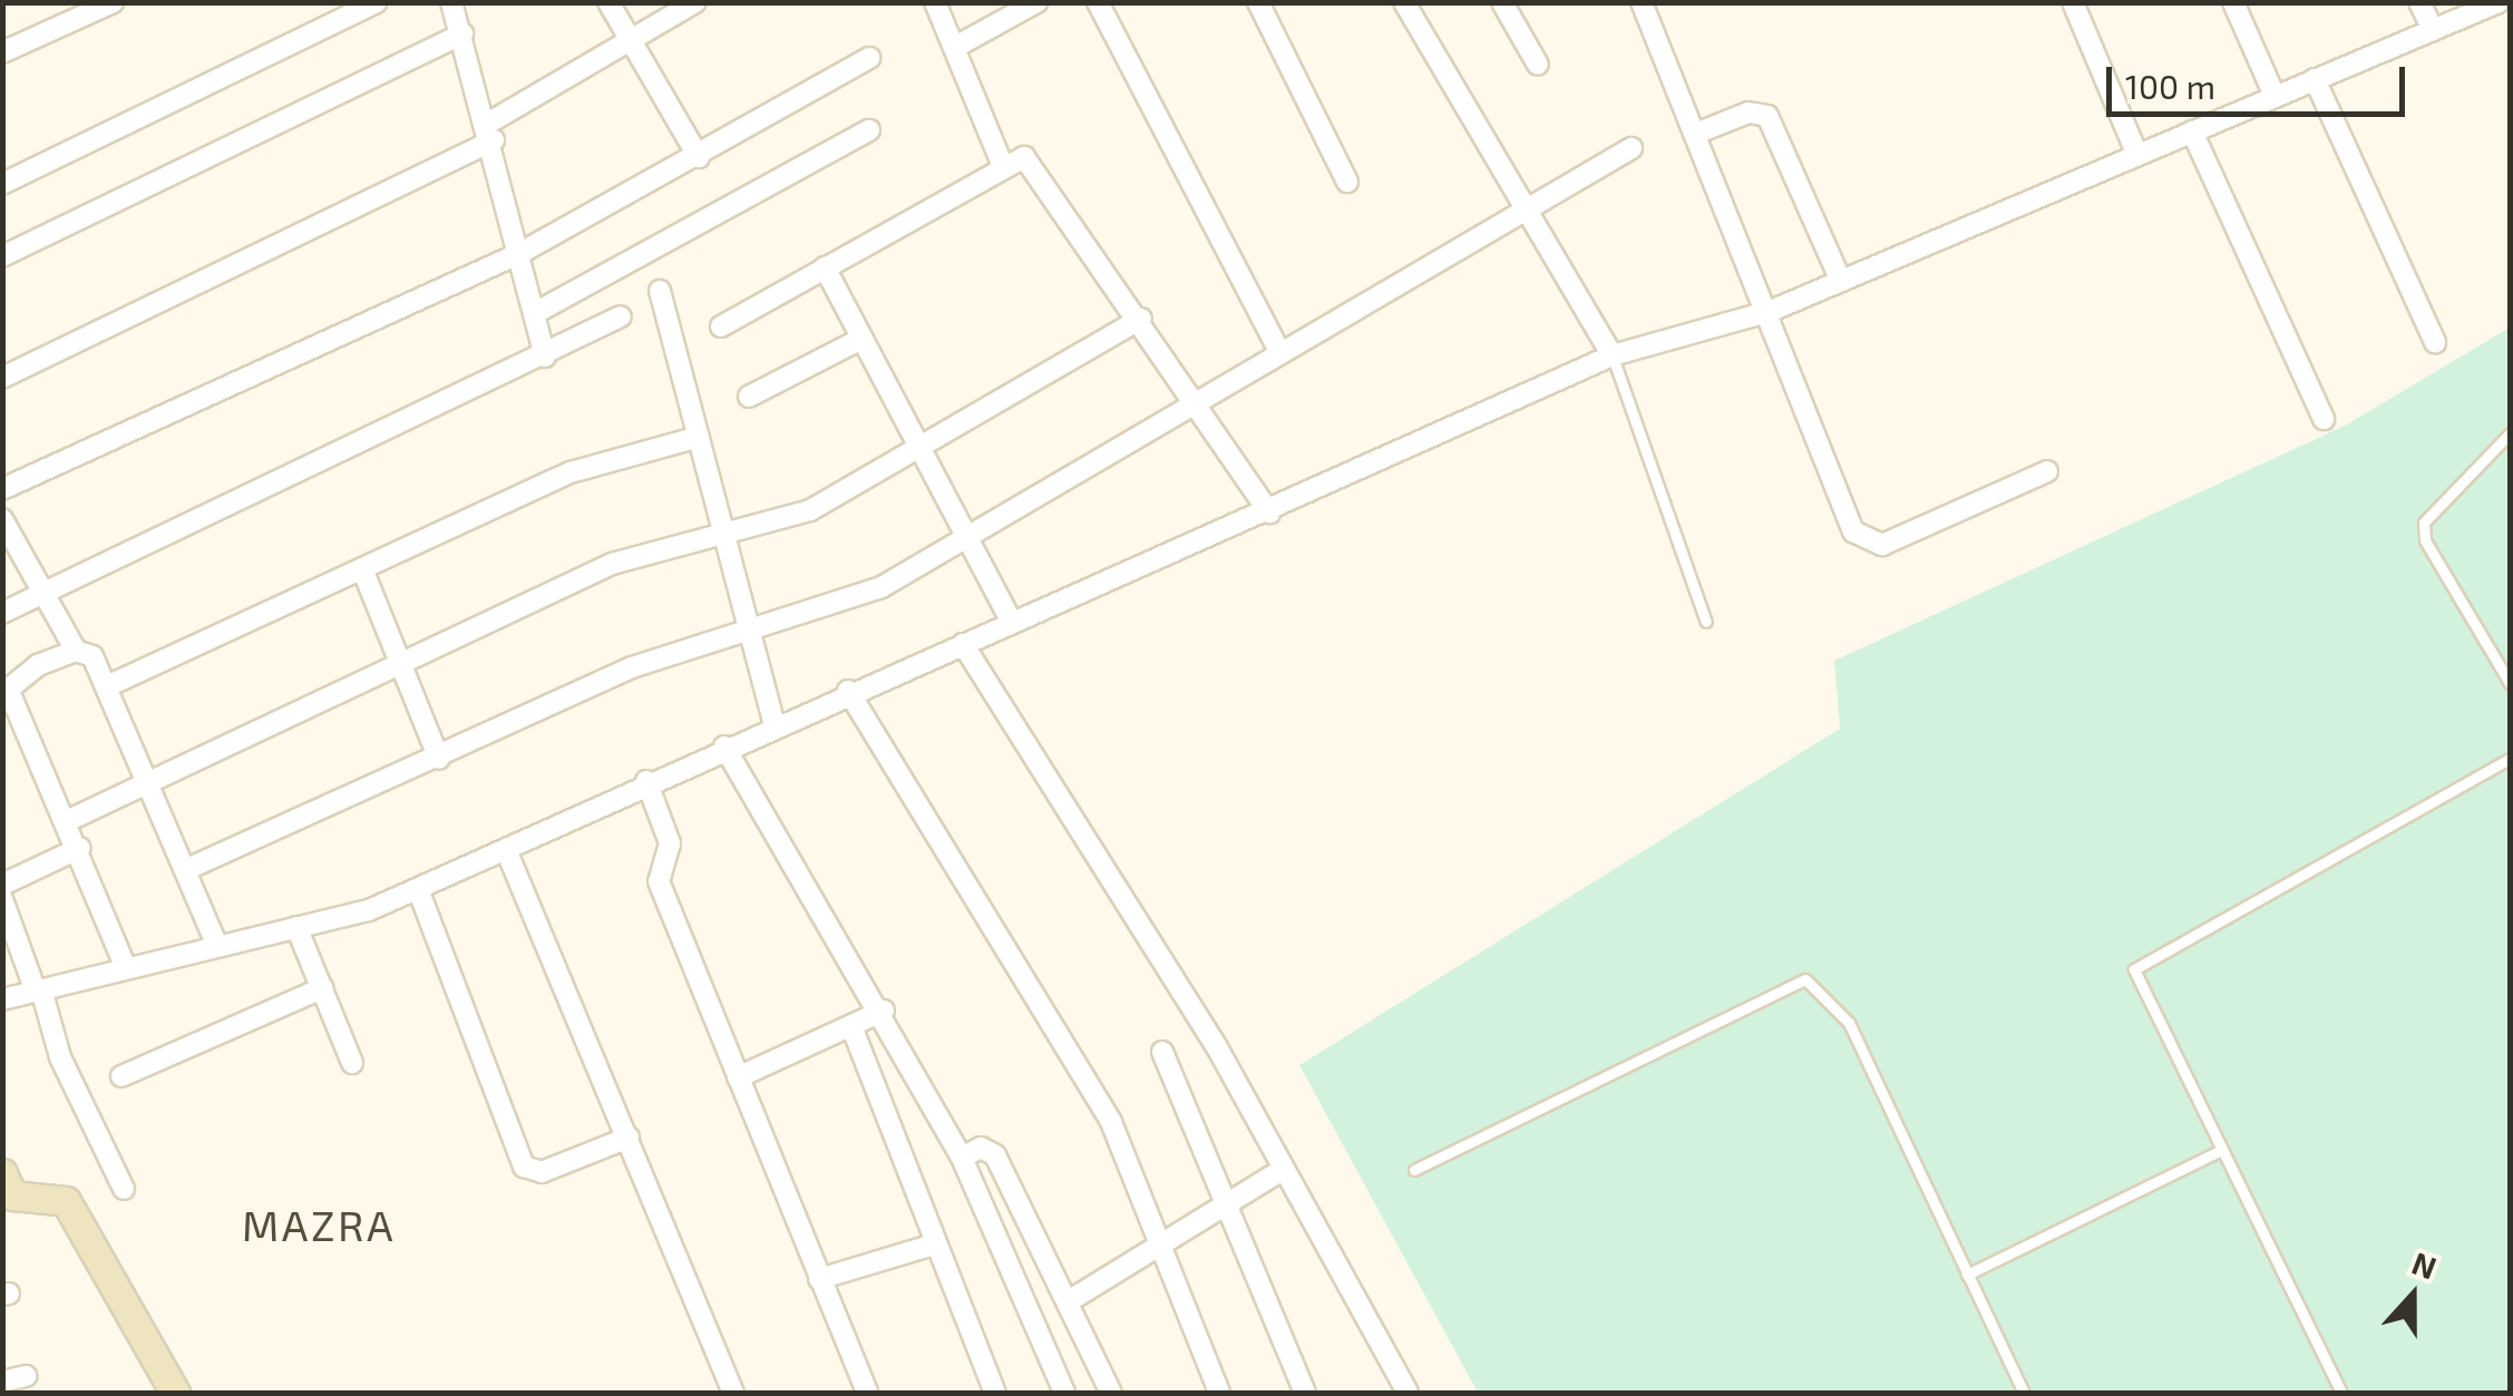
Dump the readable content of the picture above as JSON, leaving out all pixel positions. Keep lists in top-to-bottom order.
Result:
{
  "districts": ["MAZRA"],
  "scale_bar": "100 m",
  "north": "top"
}
